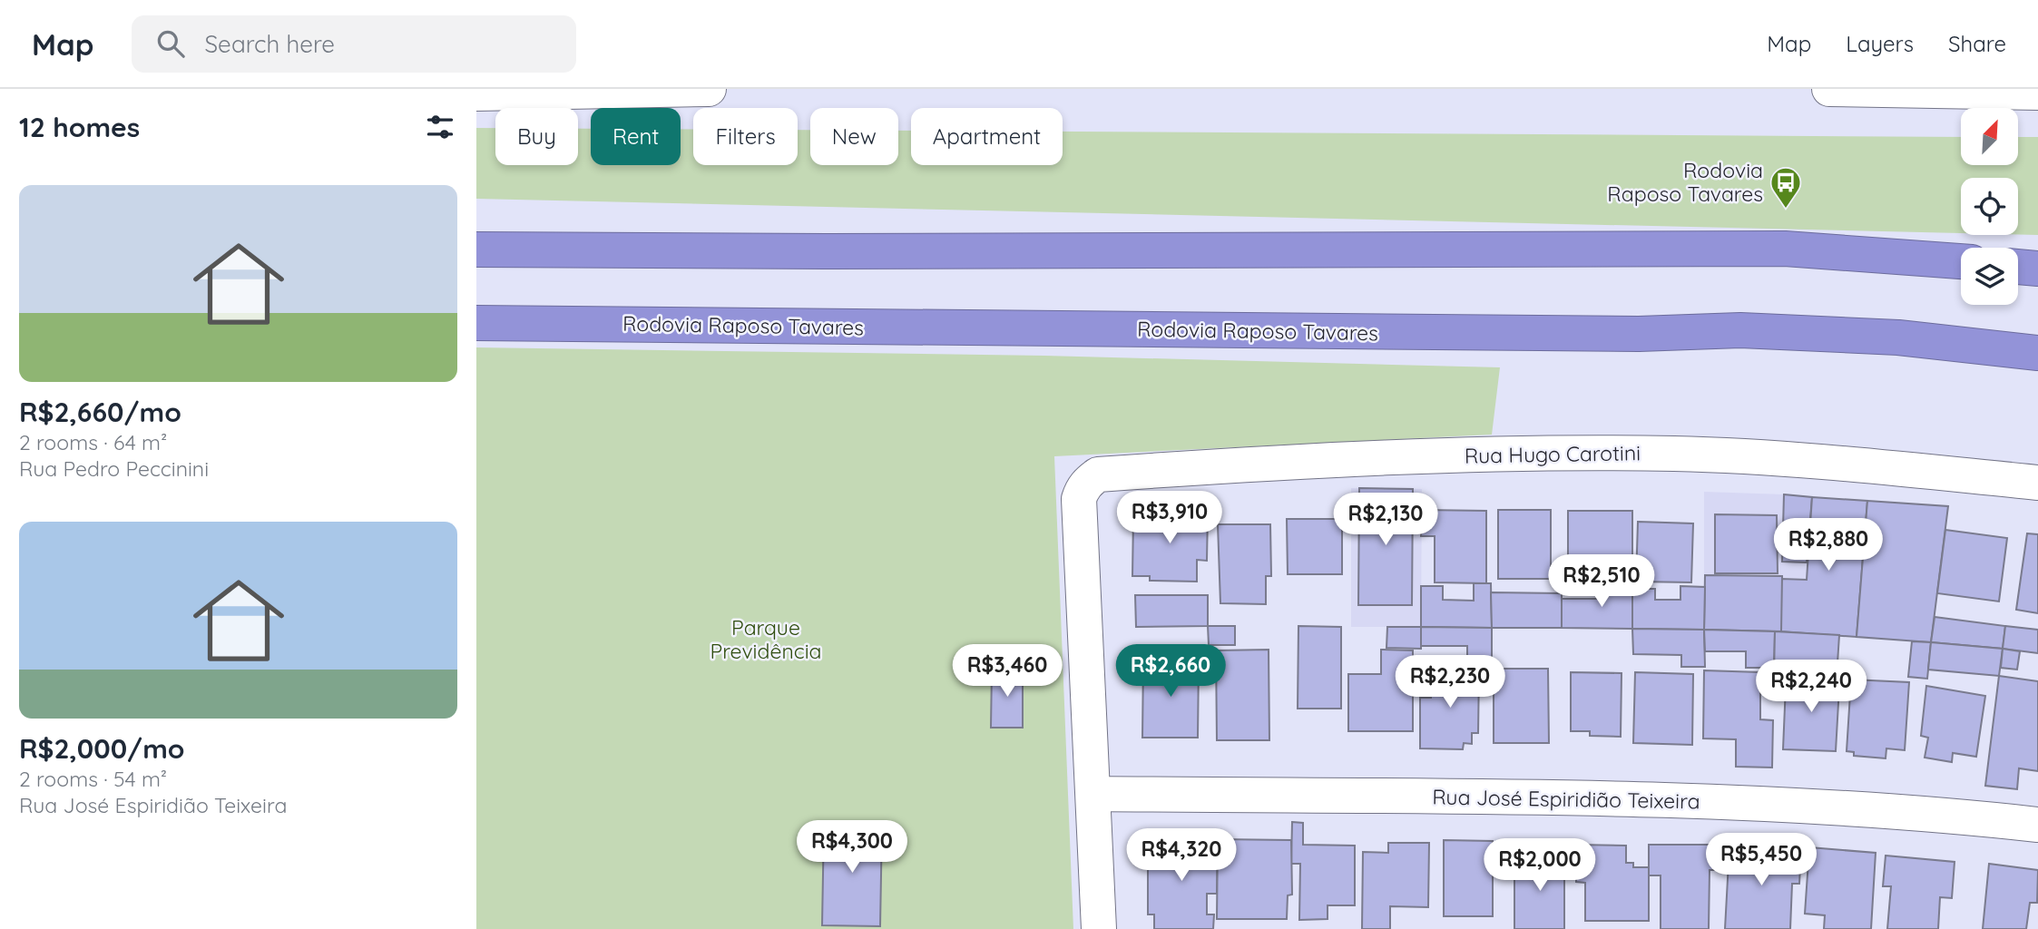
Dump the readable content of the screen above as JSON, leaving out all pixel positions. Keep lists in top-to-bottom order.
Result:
{
  "streets": {
    "highway": ["Rodovia Raposo Tavares"],
    "street": ["Rua Hugo Carotini", "Rua José Espiridião Teixeira"]
  },
  "crossings": [
    ["Rua Hugo Carotini", "Rua José Espiridião Teixeira"]
  ],
  "parks": ["Parque Previdência"],
  "places": {
    "bus stop": ["Rodovia Raposo Tavares"]
  },
  "north": "top right",
  "page": {
    "header": "Map",
    "search": "Search here",
    "nav": ["Map", "Layers", "Share"],
    "heading": "12 homes",
    "chip": [
      "Buy",
      "Rent",
      "Filters",
      "New",
      "Apartment"
    ],
    "list": [
      {
        "name": "R$2,660/mo",
        "note": "2 rooms · 64 m² · Rua Pedro Peccinini"
      },
      {
        "name": "R$2,000/mo",
        "note": "2 rooms · 54 m² · Rua José Espiridião Teixeira"
      }
    ],
    "price": [
      "R$3,910",
      "R$2,130",
      "R$2,880",
      "R$2,510",
      "R$3,460",
      "R$2,660",
      "R$2,230",
      "R$2,240",
      "R$4,300",
      "R$4,320",
      "R$5,450",
      "R$2,000"
    ]
  }
}
